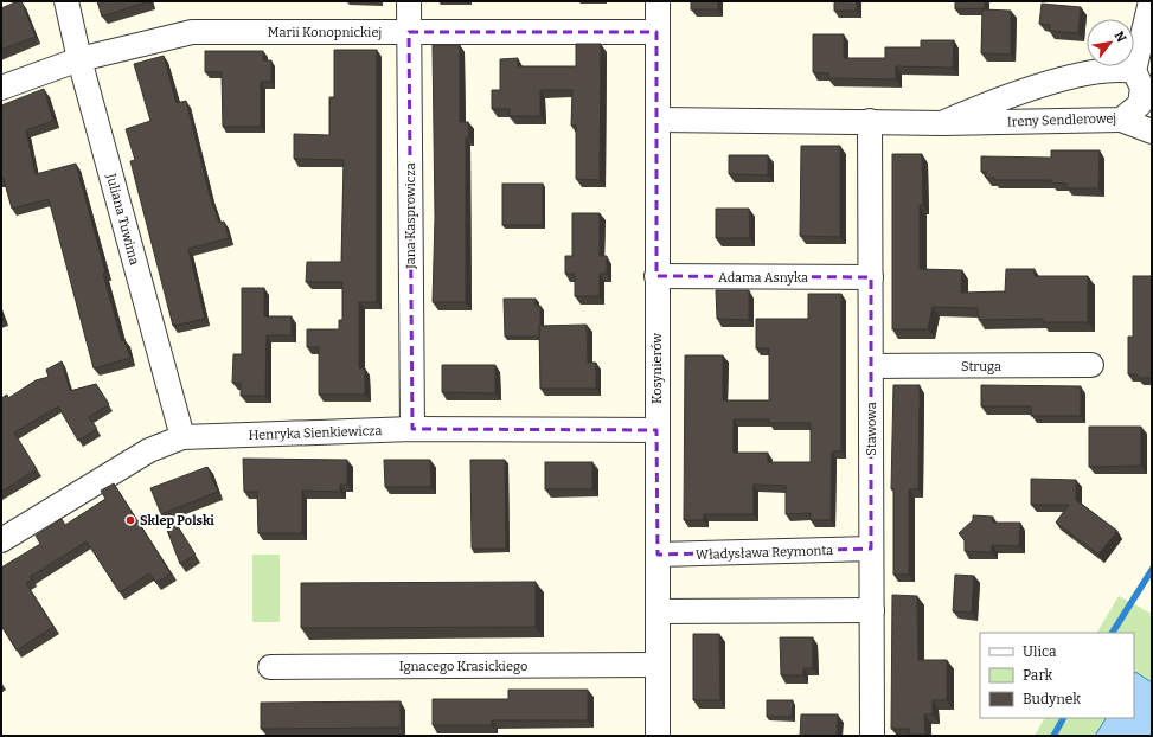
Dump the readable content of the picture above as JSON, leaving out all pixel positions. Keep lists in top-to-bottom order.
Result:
{
  "streets": {
    "street": [
      "Marii Konopnickiej",
      "Ireny Sendlerowej",
      "Jana Kasprowicza",
      "Juliana Tuwima",
      "Adama Asnyka",
      "Struga",
      "Kosynierów",
      "Stawowa",
      "Henryka Sienkiewicza",
      "Władysława Reymonta",
      "Ignacego Krasickiego"
    ]
  },
  "crossings": [
    ["Marii Konopnickiej", "Jana Kasprowicza"],
    ["Marii Konopnickiej", "Juliana Tuwima"],
    ["Marii Konopnickiej", "Kosynierów"],
    ["Ireny Sendlerowej", "Kosynierów"],
    ["Ireny Sendlerowej", "Stawowa"],
    ["Jana Kasprowicza", "Henryka Sienkiewicza"],
    ["Juliana Tuwima", "Henryka Sienkiewicza"],
    ["Adama Asnyka", "Kosynierów"],
    ["Adama Asnyka", "Stawowa"],
    ["Struga", "Stawowa"],
    ["Kosynierów", "Henryka Sienkiewicza"],
    ["Kosynierów", "Władysława Reymonta"],
    ["Kosynierów", "Ignacego Krasickiego"],
    ["Stawowa", "Władysława Reymonta"]
  ],
  "places": ["Sklep Polski"],
  "legend": ["Ulica", "Park", "Budynek"],
  "north": "top right"
}
